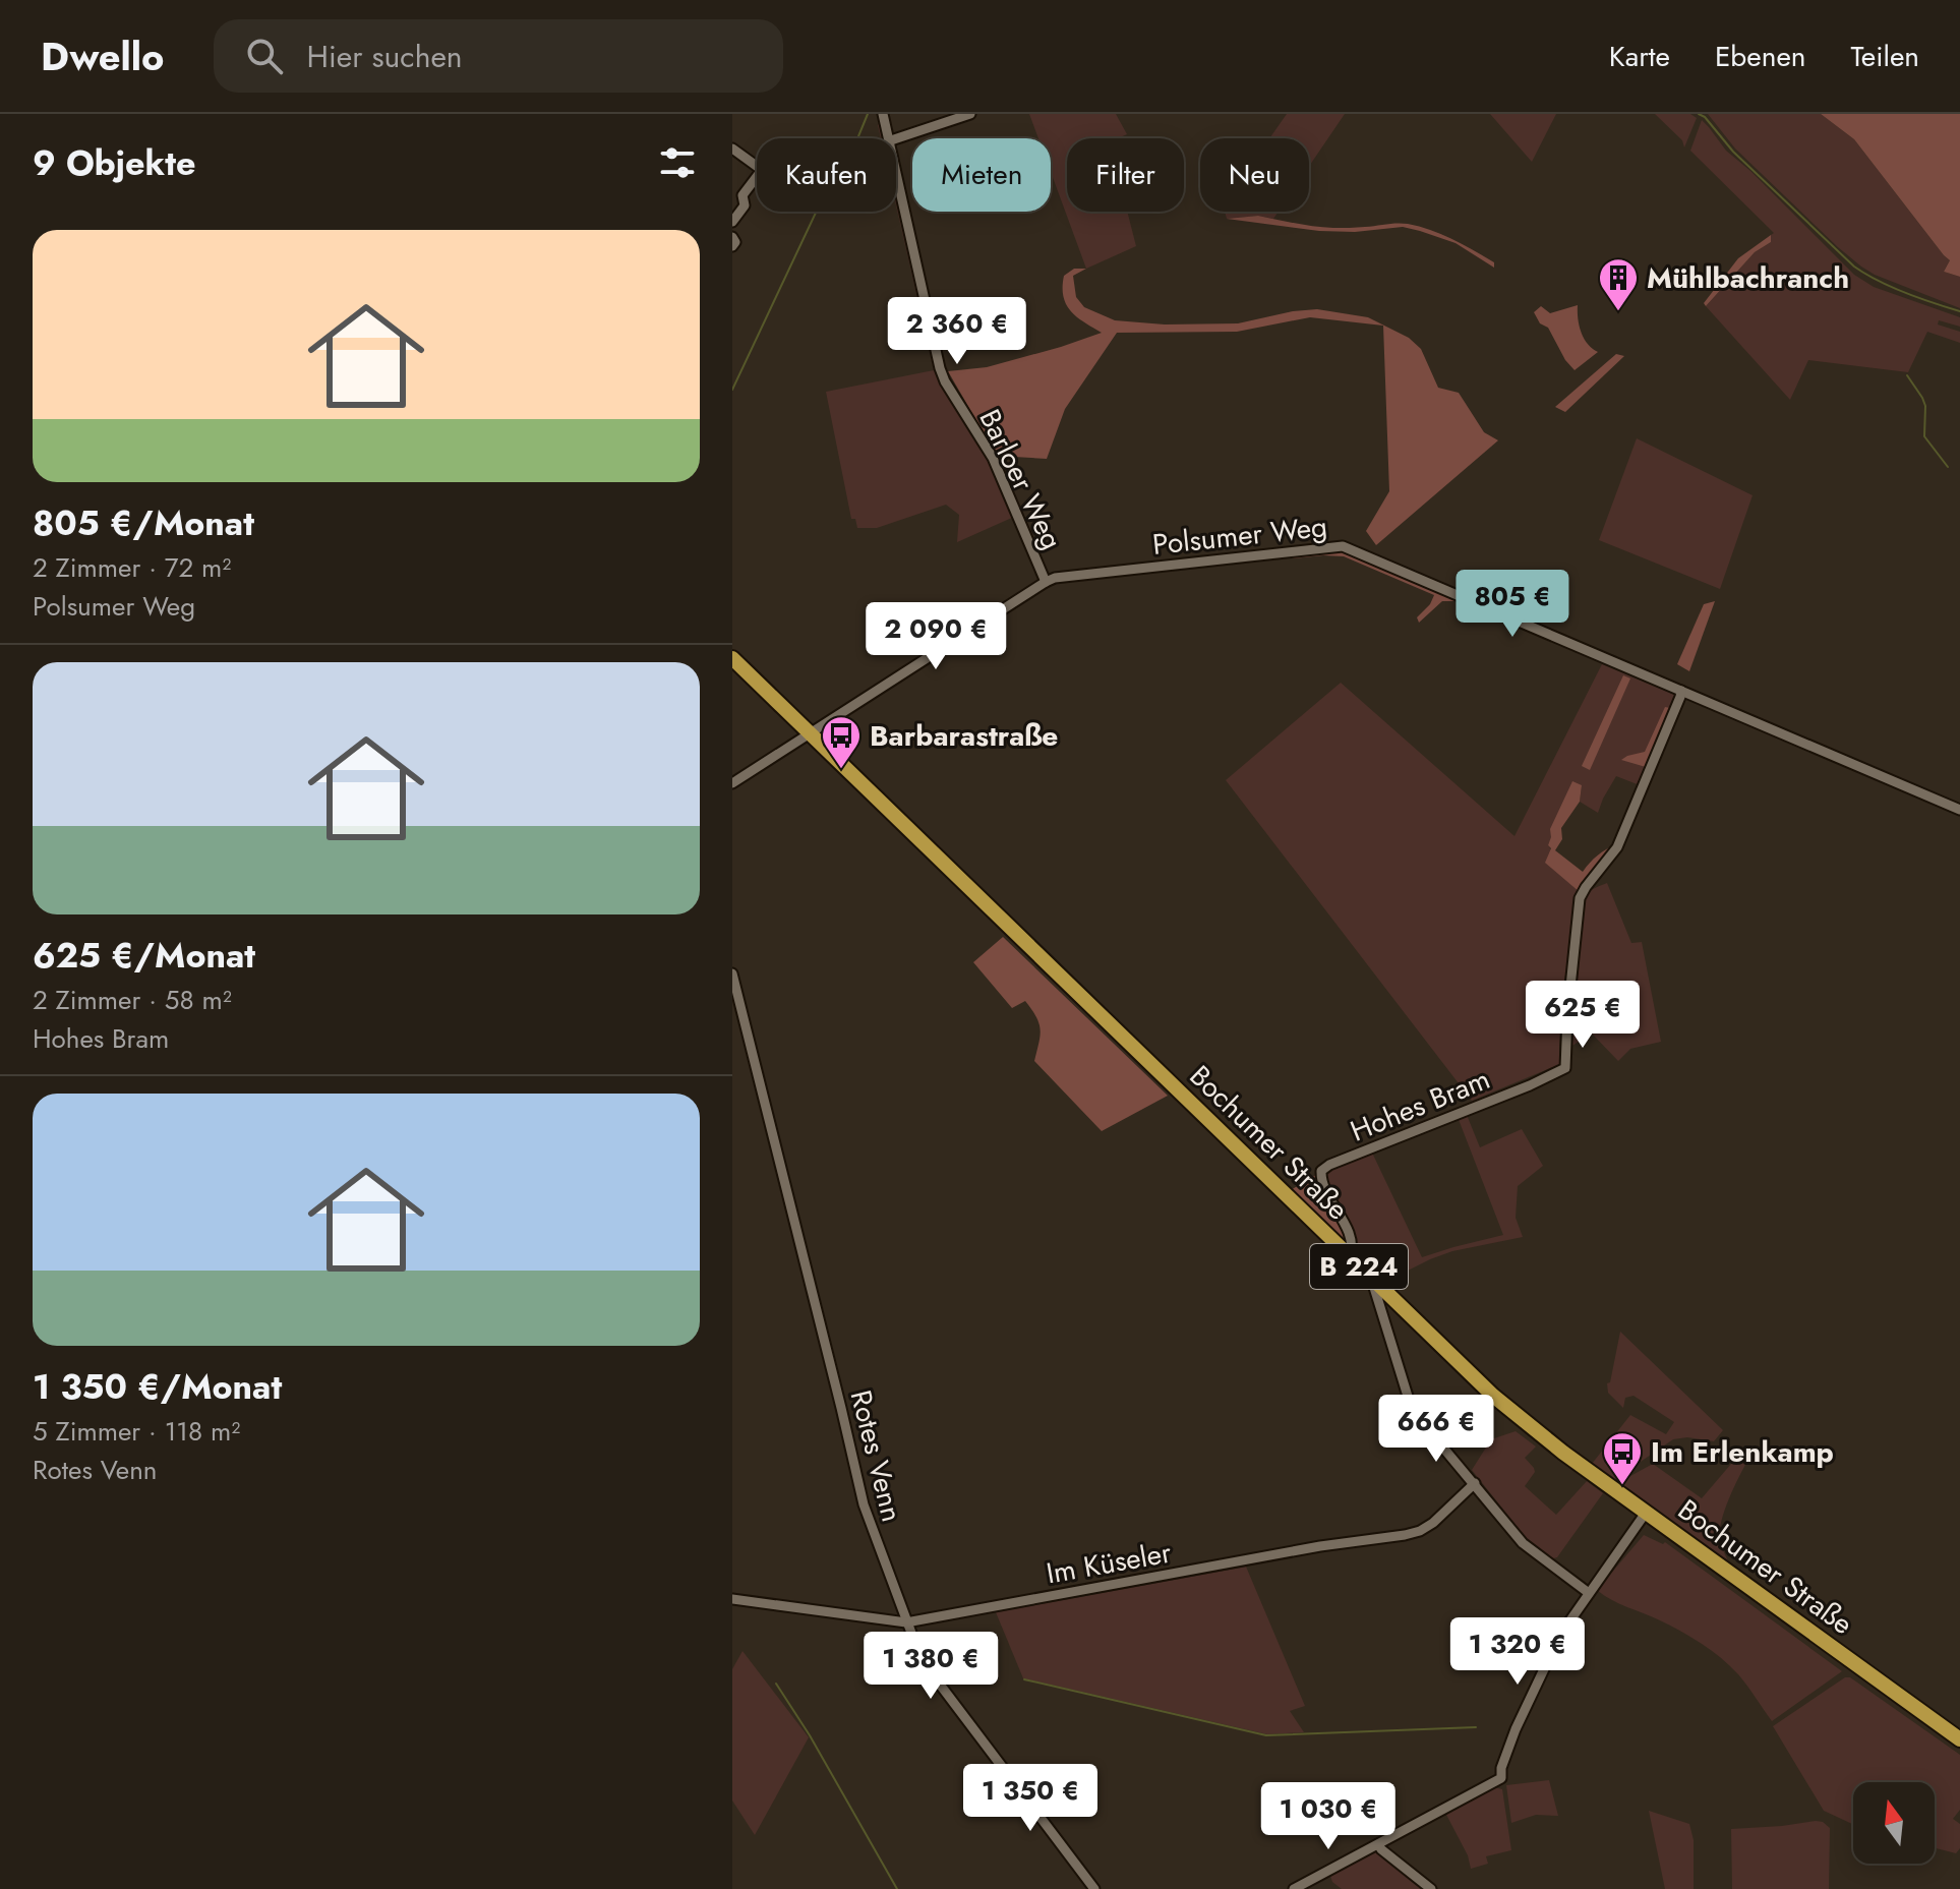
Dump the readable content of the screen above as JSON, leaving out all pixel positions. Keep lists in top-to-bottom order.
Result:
{
  "streets": {
    "main road": ["Bochumer Straße", "B 224"],
    "street": [
      "Barloer Weg",
      "Polsumer Weg",
      "Hohes Bram",
      "Rotes Venn",
      "Im Küseler"
    ]
  },
  "crossings": [
    ["Barloer Weg", "Polsumer Weg"],
    ["Polsumer Weg", "Hohes Bram"],
    ["Polsumer Weg", "Bochumer Straße"],
    ["Hohes Bram", "Bochumer Straße"],
    ["Rotes Venn", "Im Küseler"]
  ],
  "places": {
    "building": ["Mühlbachranch"],
    "bus stop": ["Barbarastraße", "Im Erlenkamp"]
  },
  "north": "top",
  "page": {
    "header": "Dwello",
    "search": "Hier suchen",
    "nav": ["Karte", "Ebenen", "Teilen"],
    "heading": "9 Objekte",
    "chip": [
      "Kaufen",
      "Mieten",
      "Filter",
      "Neu"
    ],
    "list": [
      {
        "name": "805 €/Monat",
        "note": "2 Zimmer · 72 m² · Polsumer Weg"
      },
      {
        "name": "625 €/Monat",
        "note": "2 Zimmer · 58 m² · Hohes Bram"
      },
      {
        "name": "1 350 €/Monat",
        "note": "5 Zimmer · 118 m² · Rotes Venn"
      }
    ],
    "price": [
      "2 360 €",
      "805 €",
      "2 090 €",
      "625 €",
      "666 €",
      "1 320 €",
      "1 380 €",
      "1 350 €",
      "1 030 €"
    ]
  }
}
